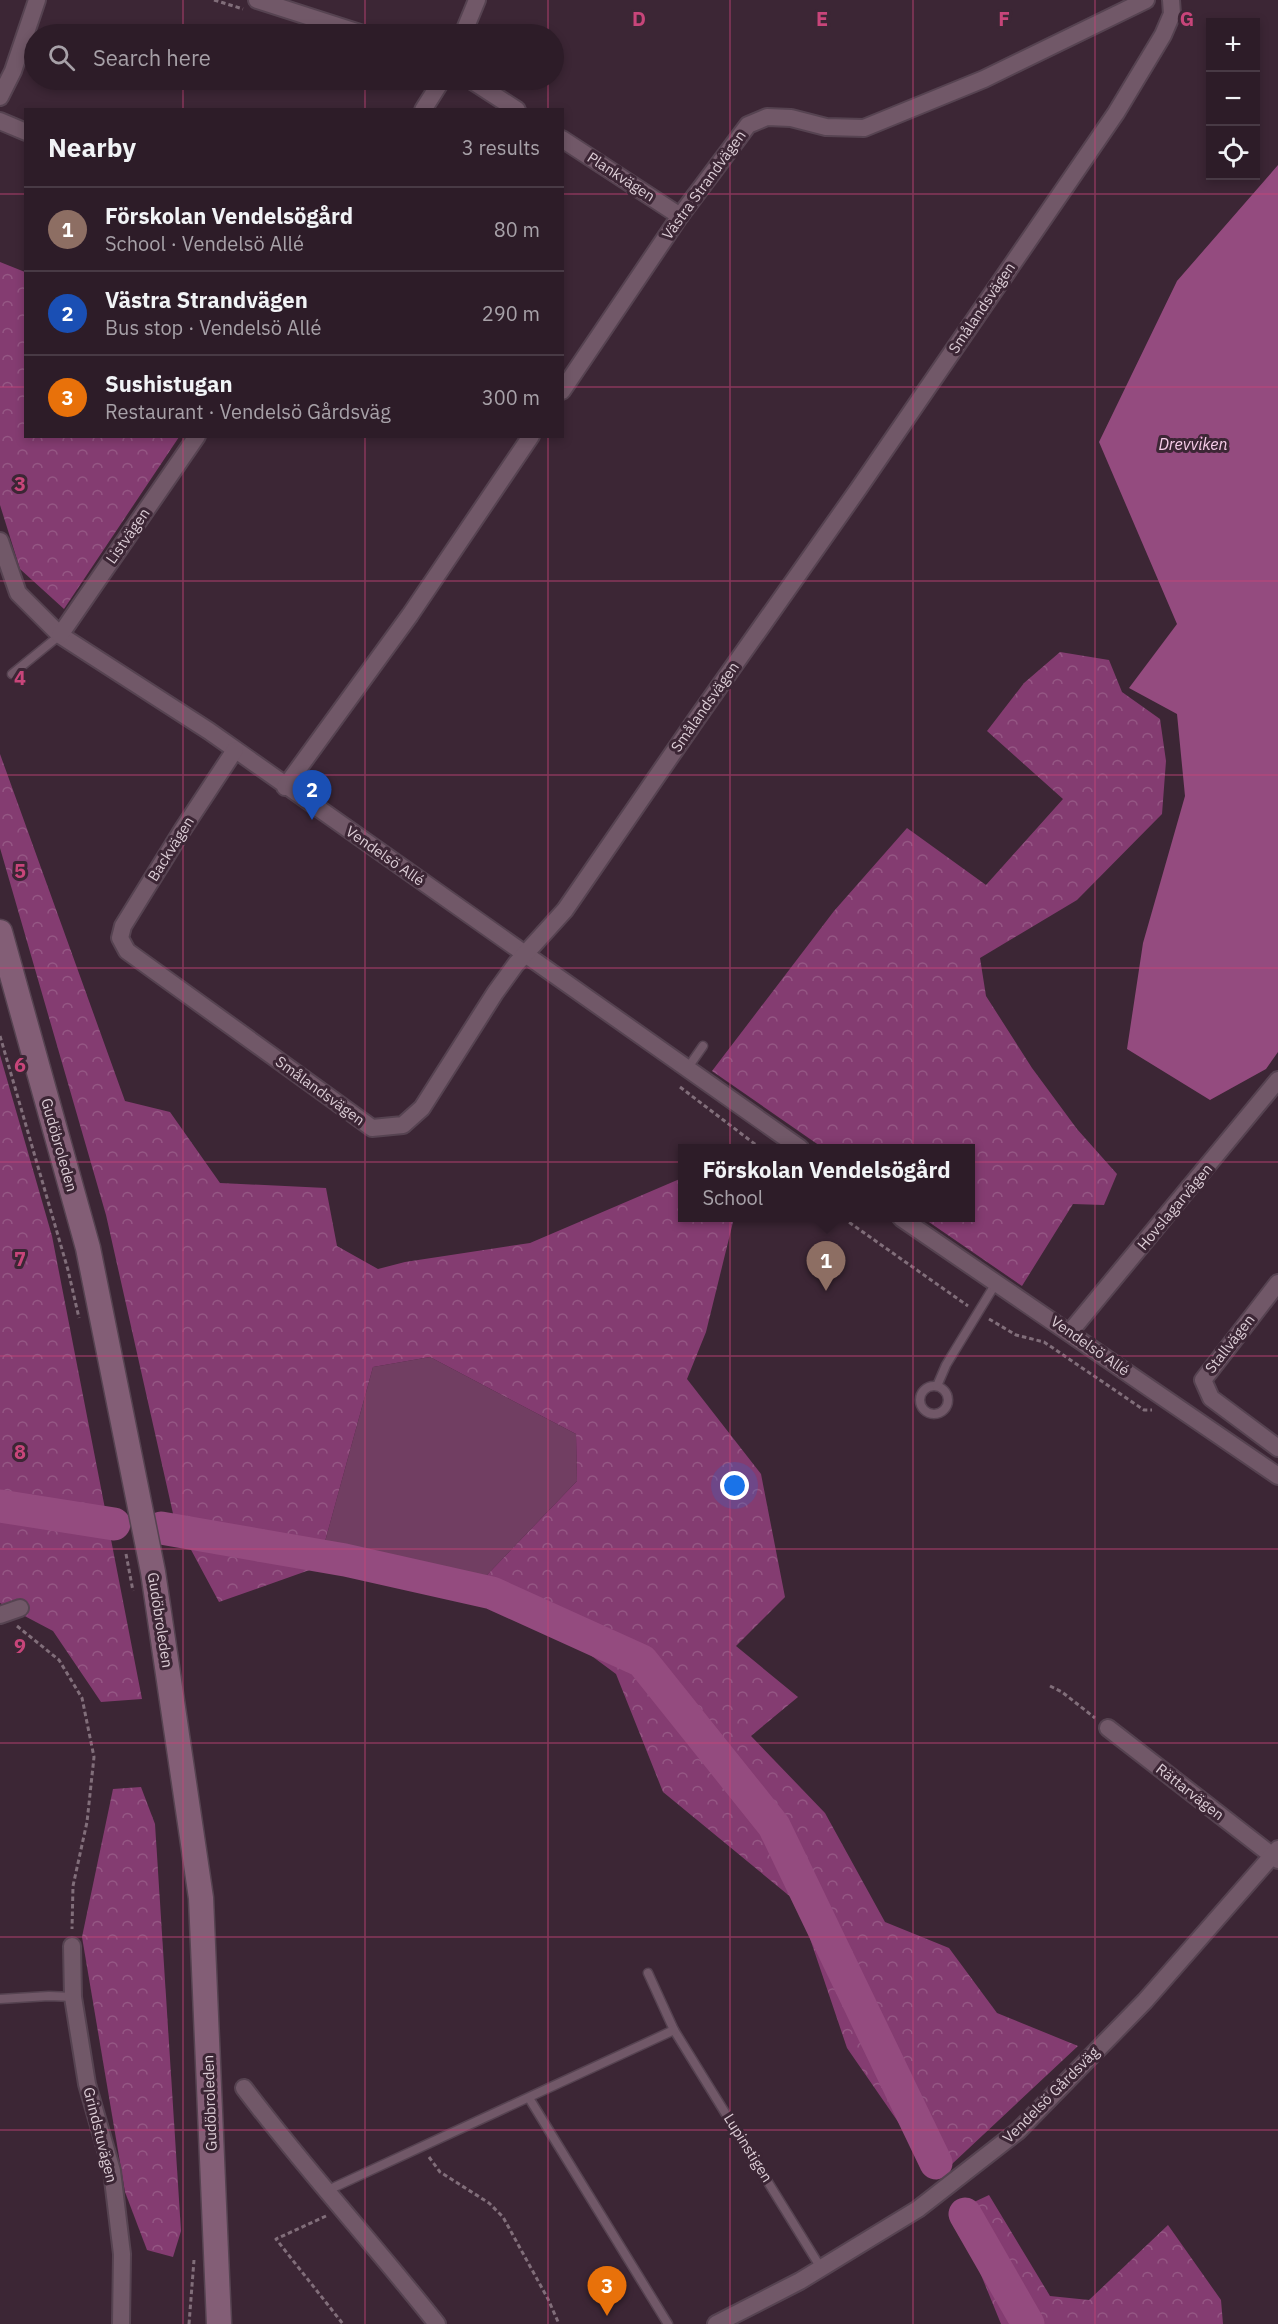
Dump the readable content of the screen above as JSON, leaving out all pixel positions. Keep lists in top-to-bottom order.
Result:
{
  "streets": {
    "main road": ["Gudöbroleden"],
    "street": [
      "Plankvägen",
      "Västra Strandvägen",
      "Smålandsvägen",
      "Listvägen",
      "Backvägen",
      "Vendelsö Allé",
      "Hovslagarvägen",
      "Stallvägen",
      "Rättarvägen",
      "Vendelsö Gårdsväg",
      "Grindstuvägen"
    ],
    "lane": ["Lupinstigen"]
  },
  "crossings": [
    ["Plankvägen", "Västra Strandvägen"],
    ["Smålandsvägen", "Backvägen"],
    ["Smålandsvägen", "Vendelsö Allé"],
    ["Listvägen", "Vendelsö Allé"],
    ["Backvägen", "Vendelsö Allé"],
    ["Vendelsö Allé", "Hovslagarvägen"],
    ["Rättarvägen", "Vendelsö Gårdsväg"],
    ["Vendelsö Gårdsväg", "Lupinstigen"]
  ],
  "water": ["Drevviken"],
  "page": {
    "map_buttons": ["+", "−"],
    "search": "Search here",
    "heading": ["Nearby", "3 results"],
    "list": [
      {
        "mark": "1",
        "name": "Förskolan Vendelsögård",
        "note": "School · Vendelsö Allé",
        "value": "80 m"
      },
      {
        "mark": "2",
        "name": "Västra Strandvägen",
        "note": "Bus stop · Vendelsö Allé",
        "value": "290 m"
      },
      {
        "mark": "3",
        "name": "Sushistugan",
        "note": "Restaurant · Vendelsö Gårdsväg",
        "value": "300 m"
      }
    ],
    "pins": ["2", "1", "3"],
    "popup": ["Förskolan Vendelsögård", "School"]
  },
  "grid": {
    "columns": [
      "D",
      "E",
      "F",
      "G"
    ],
    "rows": [
      "3",
      "4",
      "5",
      "6",
      "7",
      "8",
      "9"
    ]
  }
}
